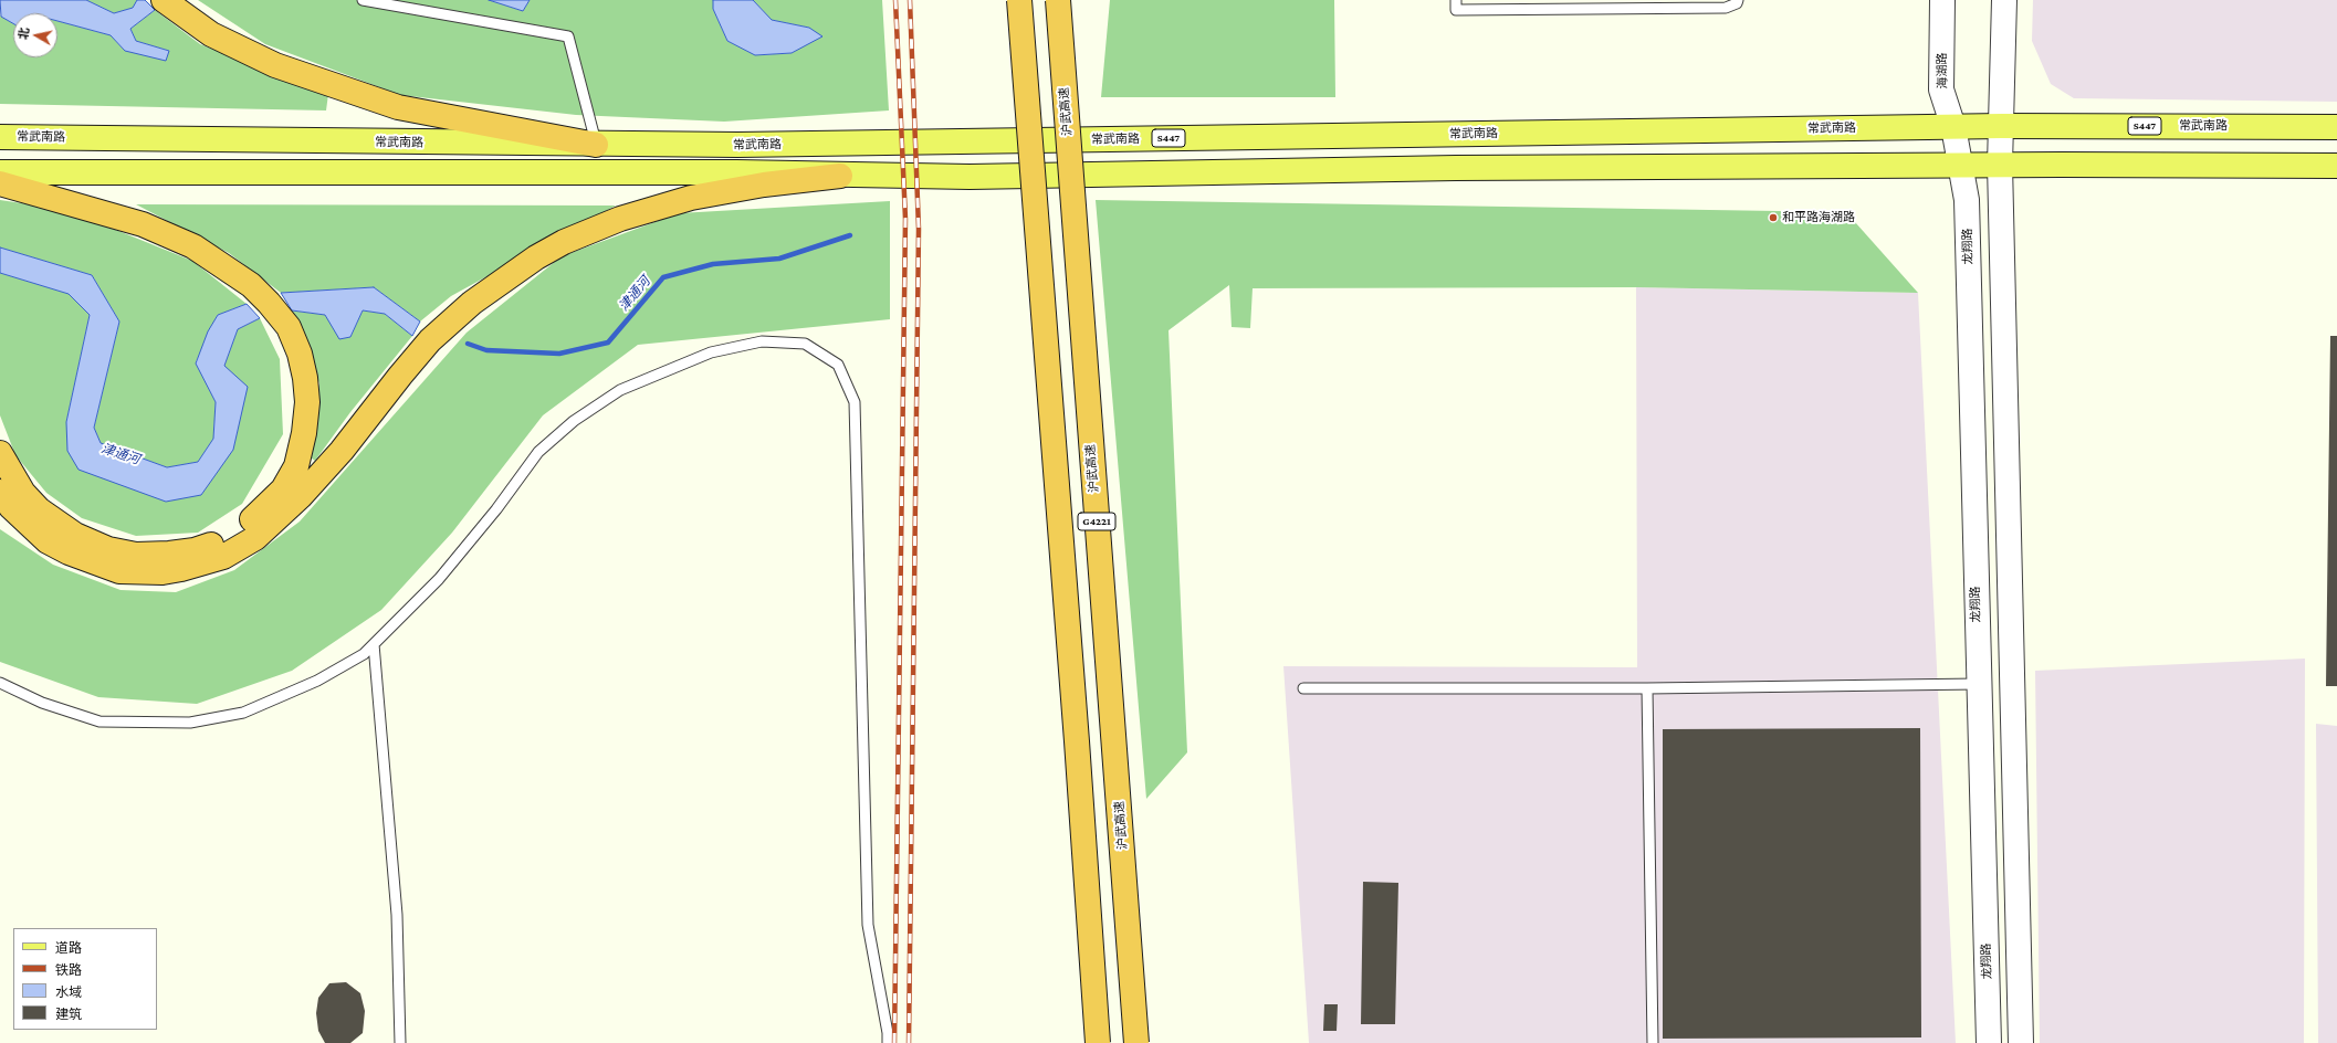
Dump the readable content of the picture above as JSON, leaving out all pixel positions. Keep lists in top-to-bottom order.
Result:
{
  "streets": {
    "highway": ["沪武高速", "G4221"],
    "main road": ["S447", "常武南路"],
    "street": ["海湖路", "龙翔路"]
  },
  "crossings": [
    ["海湖路", "常武南路"],
    ["海湖路", "龙翔路"]
  ],
  "water": ["津通河"],
  "places": ["和平路海湖路"],
  "legend": [
    "道路",
    "铁路",
    "水域",
    "建筑"
  ],
  "north": "left"
}
